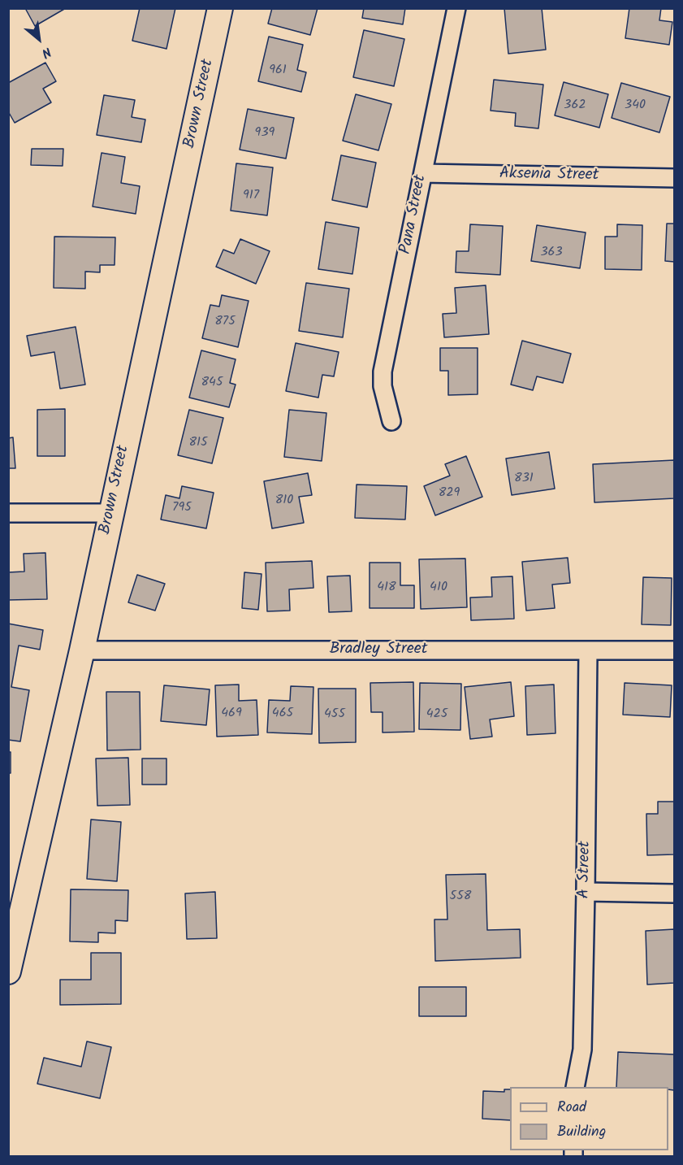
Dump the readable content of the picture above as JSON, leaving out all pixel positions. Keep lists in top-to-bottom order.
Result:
{
  "streets": {
    "street": [
      "Brown Street",
      "Aksenia Street",
      "Pana Street",
      "Bradley Street",
      "A Street"
    ]
  },
  "crossings": [
    ["Brown Street", "Bradley Street"],
    ["Aksenia Street", "Pana Street"],
    ["Bradley Street", "A Street"]
  ],
  "house_numbers": [
    "961",
    "362",
    "340",
    "939",
    "917",
    "363",
    "875",
    "845",
    "815",
    "831",
    "829",
    "810",
    "795",
    "418",
    "410",
    "469",
    "465",
    "455",
    "425",
    "558"
  ],
  "legend": ["Road", "Building"],
  "north": "bottom right"
}
